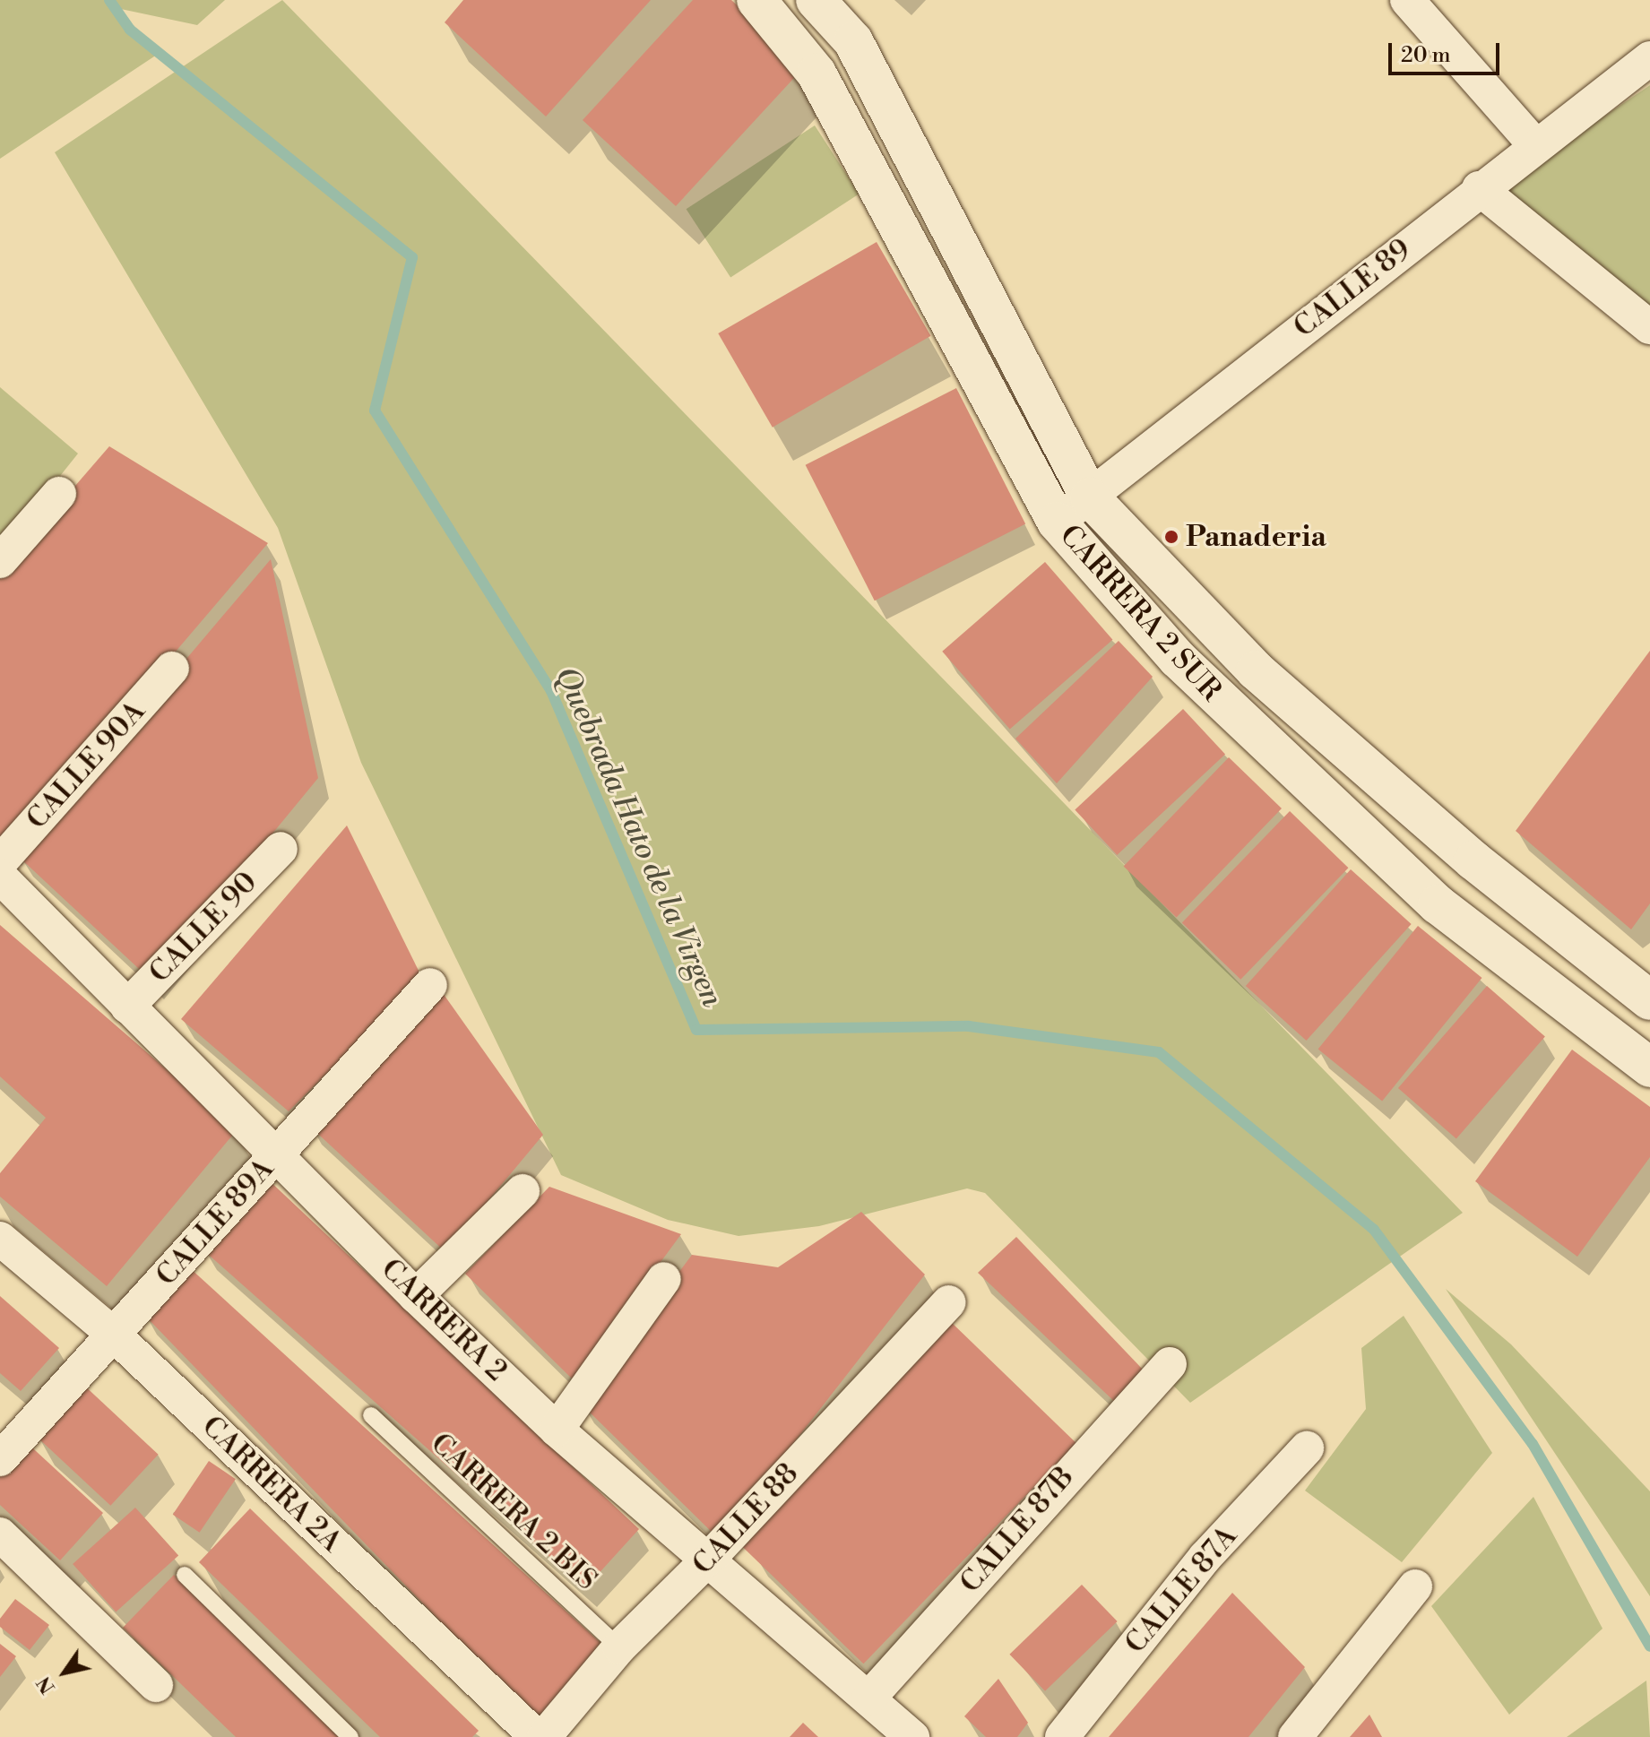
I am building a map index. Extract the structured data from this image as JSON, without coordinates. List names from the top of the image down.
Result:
{
  "streets": {
    "street": [
      "CALLE 89",
      "CARRERA 2 SUR",
      "CALLE 90A",
      "CALLE 90",
      "CALLE 89A",
      "CARRERA 2",
      "CARRERA 2A",
      "CALLE 88",
      "CALLE 87B",
      "CALLE 87A"
    ],
    "lane": ["CARRERA 2 BIS"]
  },
  "crossings": [
    ["CALLE 89", "CARRERA 2 SUR"],
    ["CALLE 90", "CARRERA 2"],
    ["CALLE 89A", "CARRERA 2"],
    ["CALLE 89A", "CARRERA 2A"],
    ["CARRERA 2", "CALLE 88"],
    ["CARRERA 2", "CALLE 87B"],
    ["CARRERA 2 BIS", "CALLE 88"]
  ],
  "water": ["Quebrada Hato de la Virgen"],
  "places": ["Panaderia"],
  "scale_bar": "20 m",
  "north": "bottom left"
}
